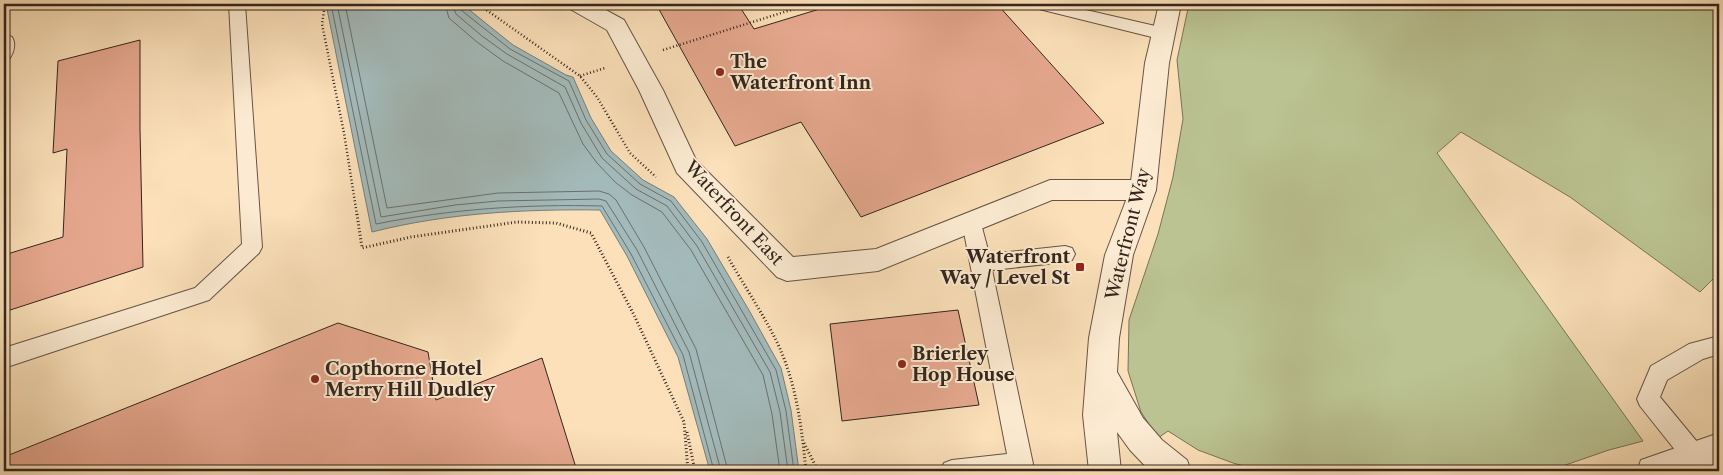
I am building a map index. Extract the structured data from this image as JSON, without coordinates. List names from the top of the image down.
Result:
{
  "streets": {
    "street": ["Waterfront East", "Waterfront Way"]
  },
  "crossings": [
    ["Waterfront East", "Waterfront Way"]
  ],
  "places": {
    "other": ["The Waterfront Inn", "Brierley Hop House", "Copthorne Hotel Merry Hill Dudley"],
    "transit": ["Waterfront Way / Level St"]
  }
}
